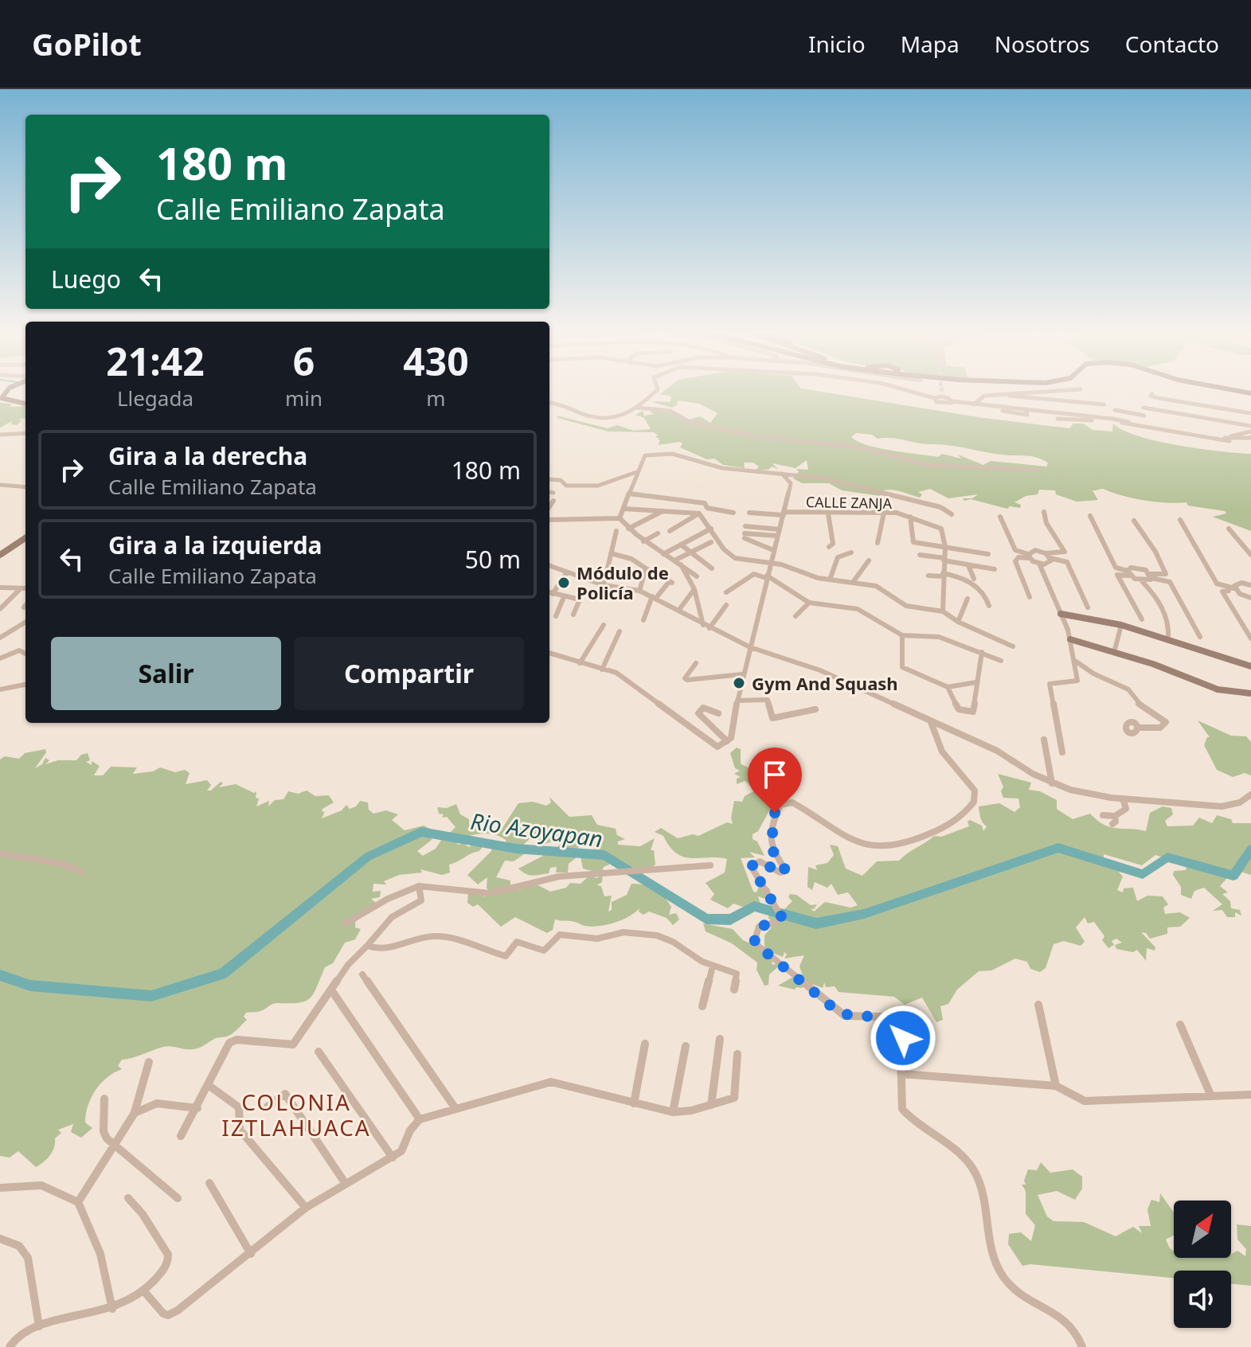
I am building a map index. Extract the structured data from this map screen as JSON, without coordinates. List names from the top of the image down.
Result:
{
  "streets": {
    "street": ["CALLE ZANJA"]
  },
  "districts": ["COLONIA IZTLAHUACA"],
  "water": ["Rio Azoyapan"],
  "places": ["Módulo de Policía", "Gym And Squash"],
  "north": "top right",
  "page": {
    "header": "GoPilot",
    "nav": [
      "Inicio",
      "Mapa",
      "Nosotros",
      "Contacto"
    ],
    "turn": ["180 m", "Calle Emiliano Zapata"],
    "then": "Luego",
    "eta": [
      "21:42",
      "Llegada",
      "6",
      "min",
      "430",
      "m"
    ],
    "list": [
      {
        "name": "Gira a la derecha",
        "note": "Calle Emiliano Zapata",
        "value": "180 m"
      },
      {
        "name": "Gira a la izquierda",
        "note": "Calle Emiliano Zapata",
        "value": "50 m"
      }
    ],
    "buttons": ["Salir", "Compartir"]
  }
}
